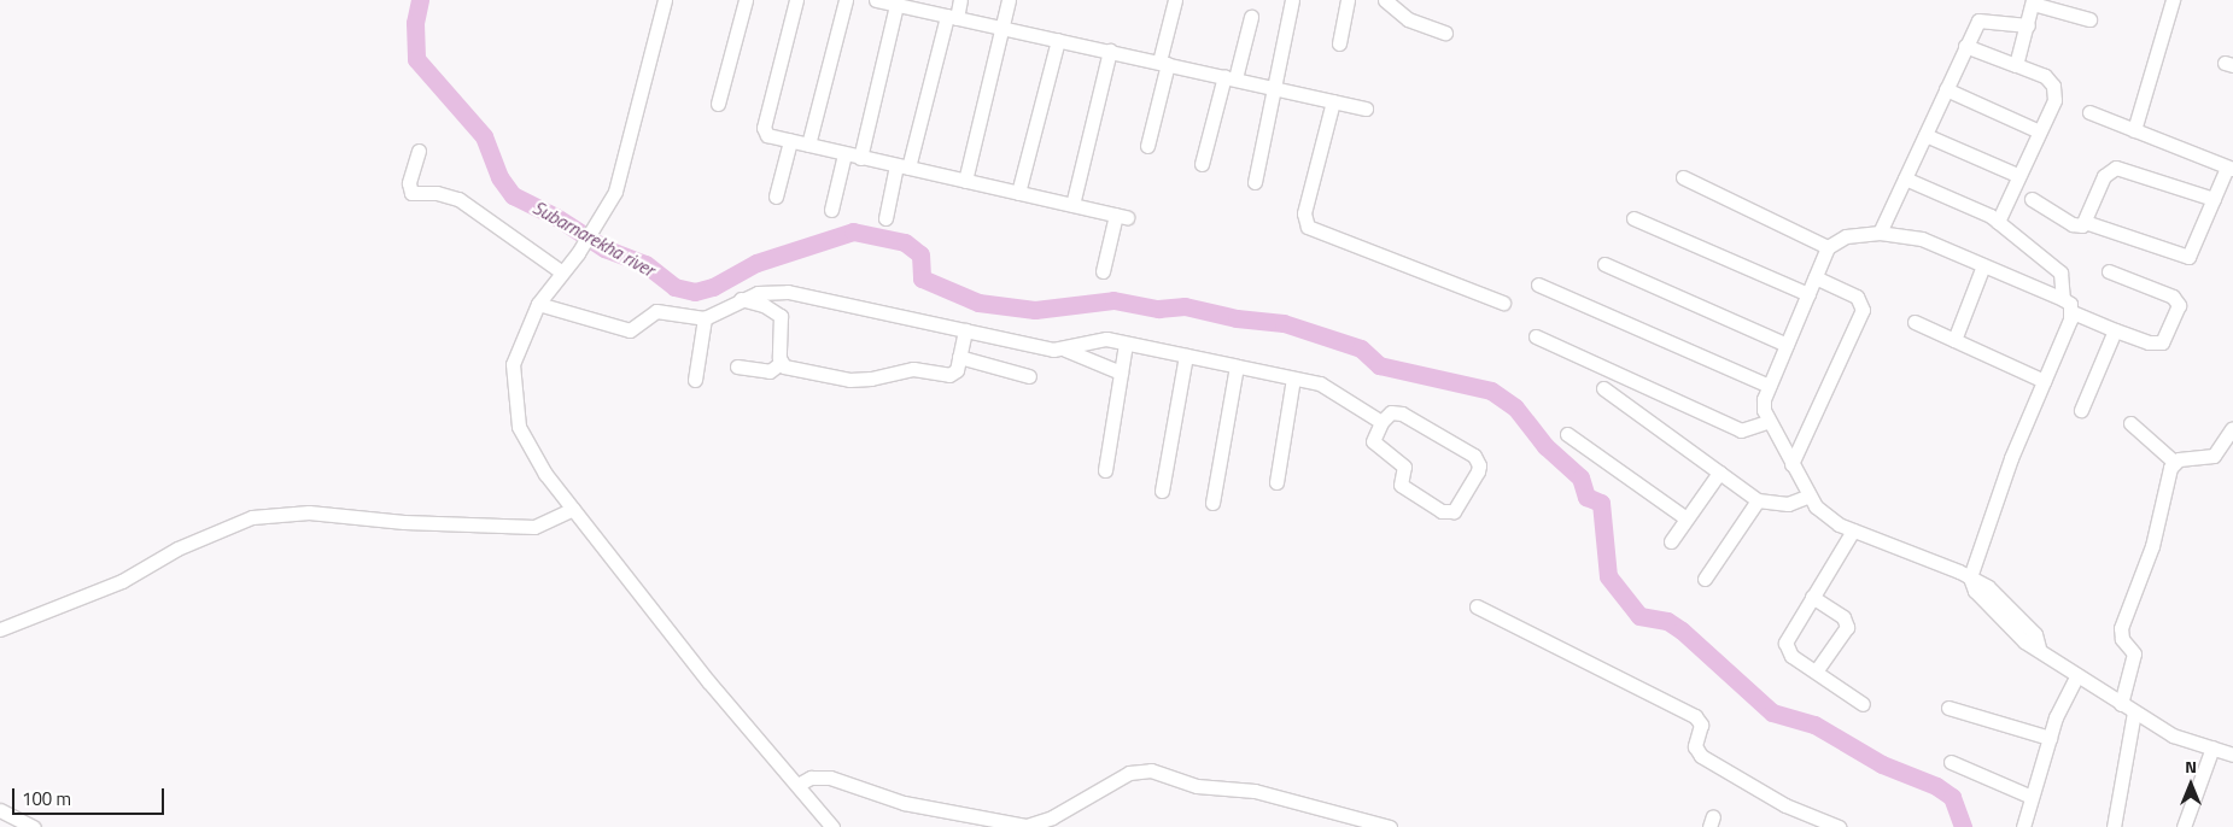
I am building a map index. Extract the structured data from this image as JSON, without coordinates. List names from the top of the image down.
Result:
{
  "water": ["Subarnarekha river"],
  "scale_bar": "100 m",
  "north": "top"
}
